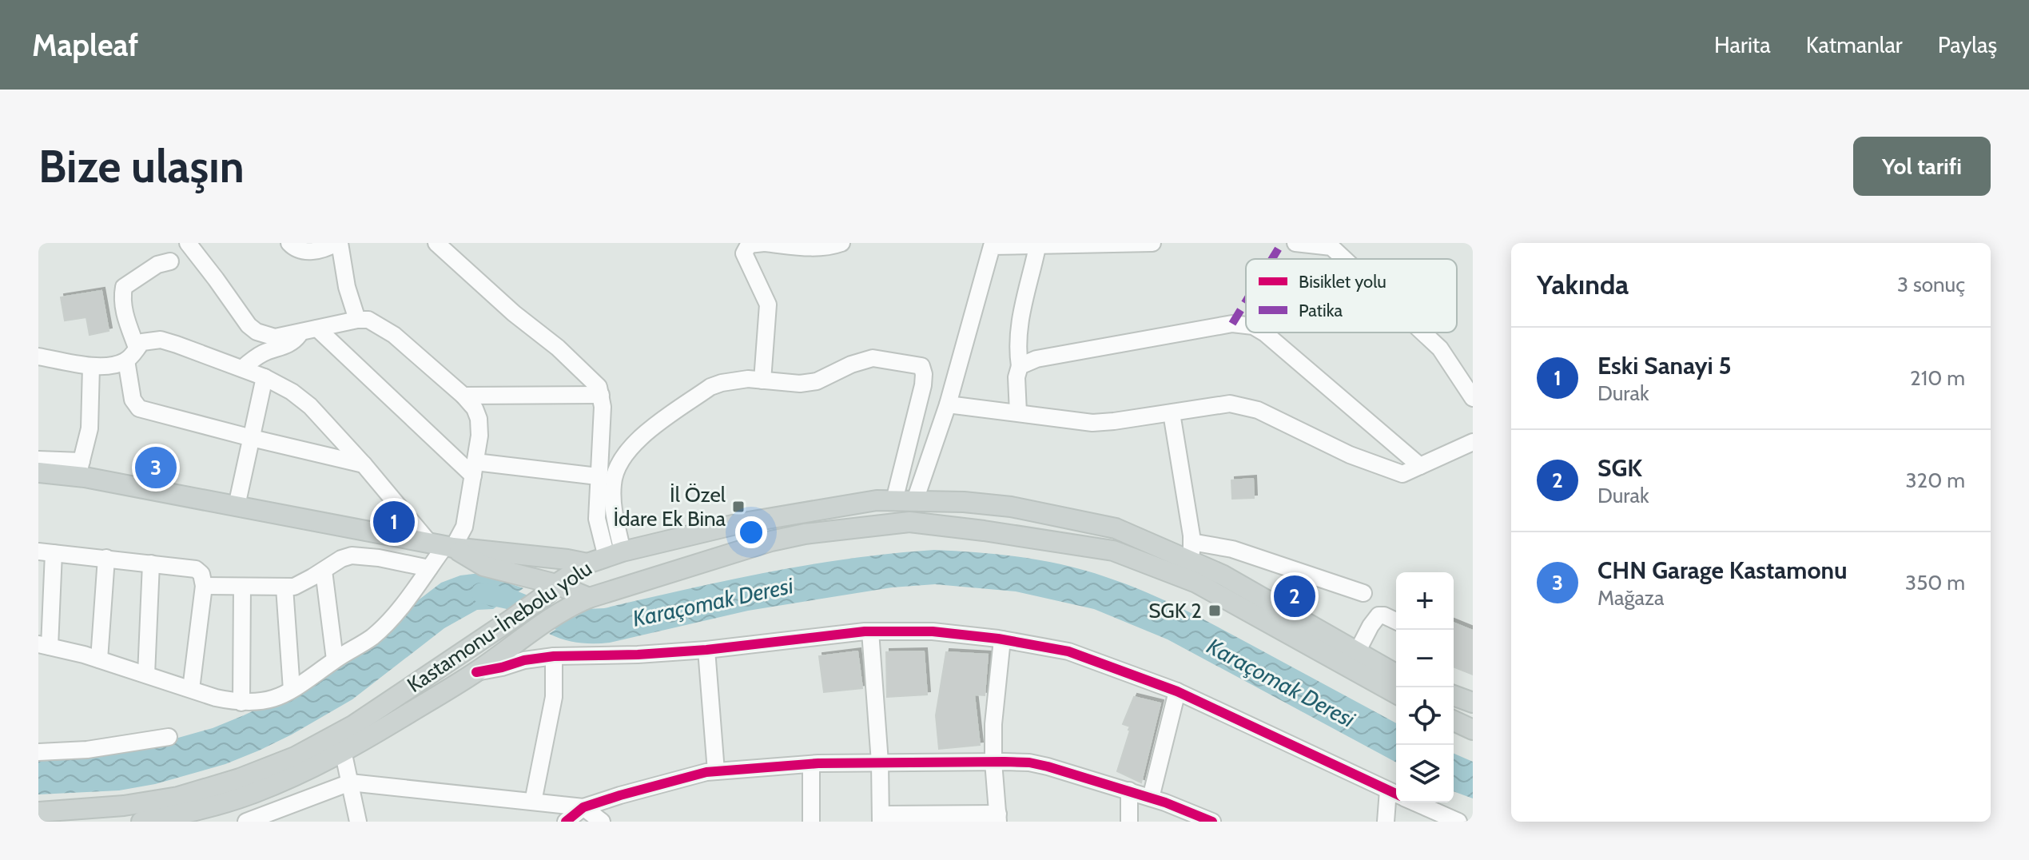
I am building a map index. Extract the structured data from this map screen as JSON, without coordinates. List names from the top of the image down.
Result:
{
  "streets": {
    "main road": ["Kastamonu-İnebolu yolu"]
  },
  "water": ["Karaçomak Deresi"],
  "places": {
    "transit": ["İl Özel İdare Ek Bina", "SGK 2"]
  },
  "legend": ["Bisiklet yolu", "Patika"],
  "page": {
    "header": "Mapleaf",
    "nav": ["Harita", "Katmanlar", "Paylaş"],
    "buttons": "Yol tarifi",
    "title": "Bize ulaşın",
    "heading": ["Yakında", "3 sonuç"],
    "list": [
      {
        "mark": "1",
        "name": "Eski Sanayi 5",
        "note": "Durak",
        "value": "210 m"
      },
      {
        "mark": "2",
        "name": "SGK",
        "note": "Durak",
        "value": "320 m"
      },
      {
        "mark": "3",
        "name": "CHN Garage Kastamonu",
        "note": "Mağaza",
        "value": "350 m"
      }
    ],
    "pins": ["3", "1", "2"],
    "map_buttons": ["+", "−"]
  }
}
